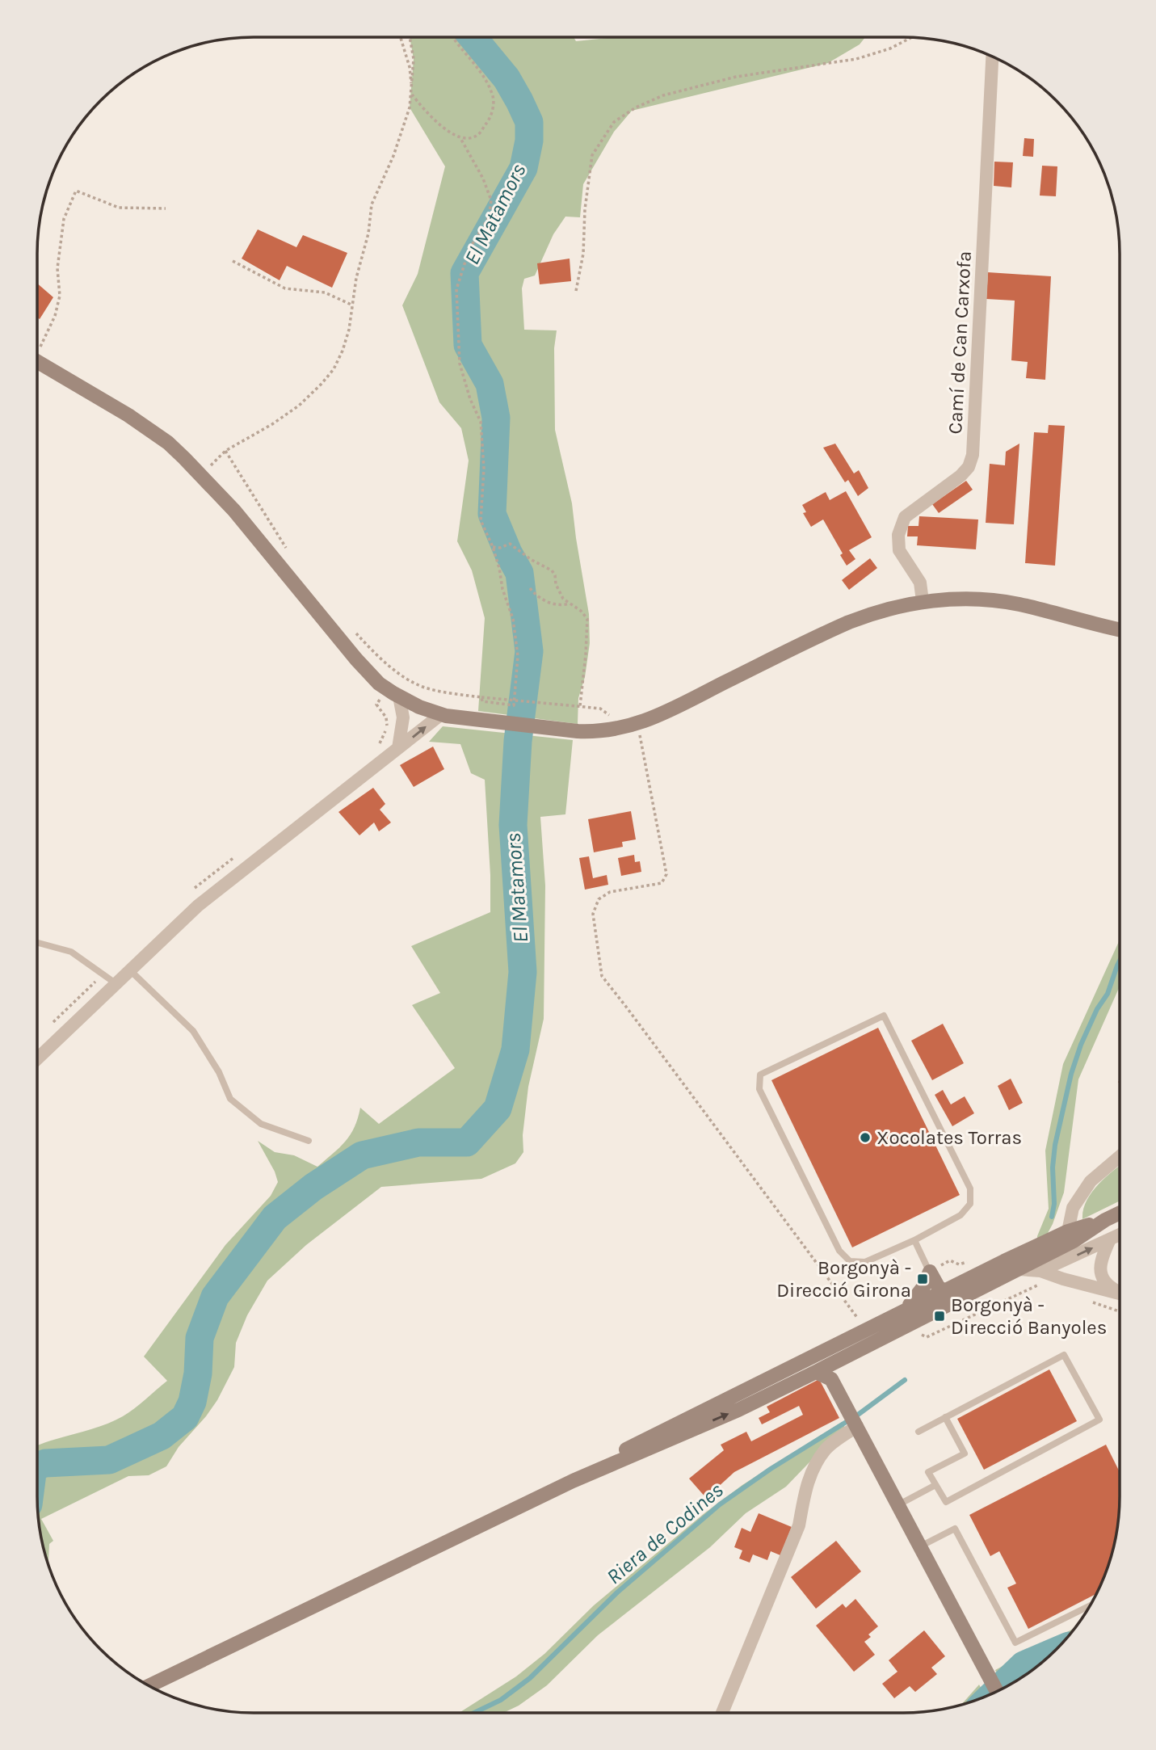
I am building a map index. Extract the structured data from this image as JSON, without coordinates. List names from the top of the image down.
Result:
{
  "streets": {
    "street": ["Camí de Can Carxofa"]
  },
  "water": ["El Matamors", "Riera de Codines"],
  "places": {
    "other": ["Xocolates Torras"],
    "transit": ["Borgonyà - Direcció Girona", "Borgonyà - Direcció Banyoles"]
  }
}
